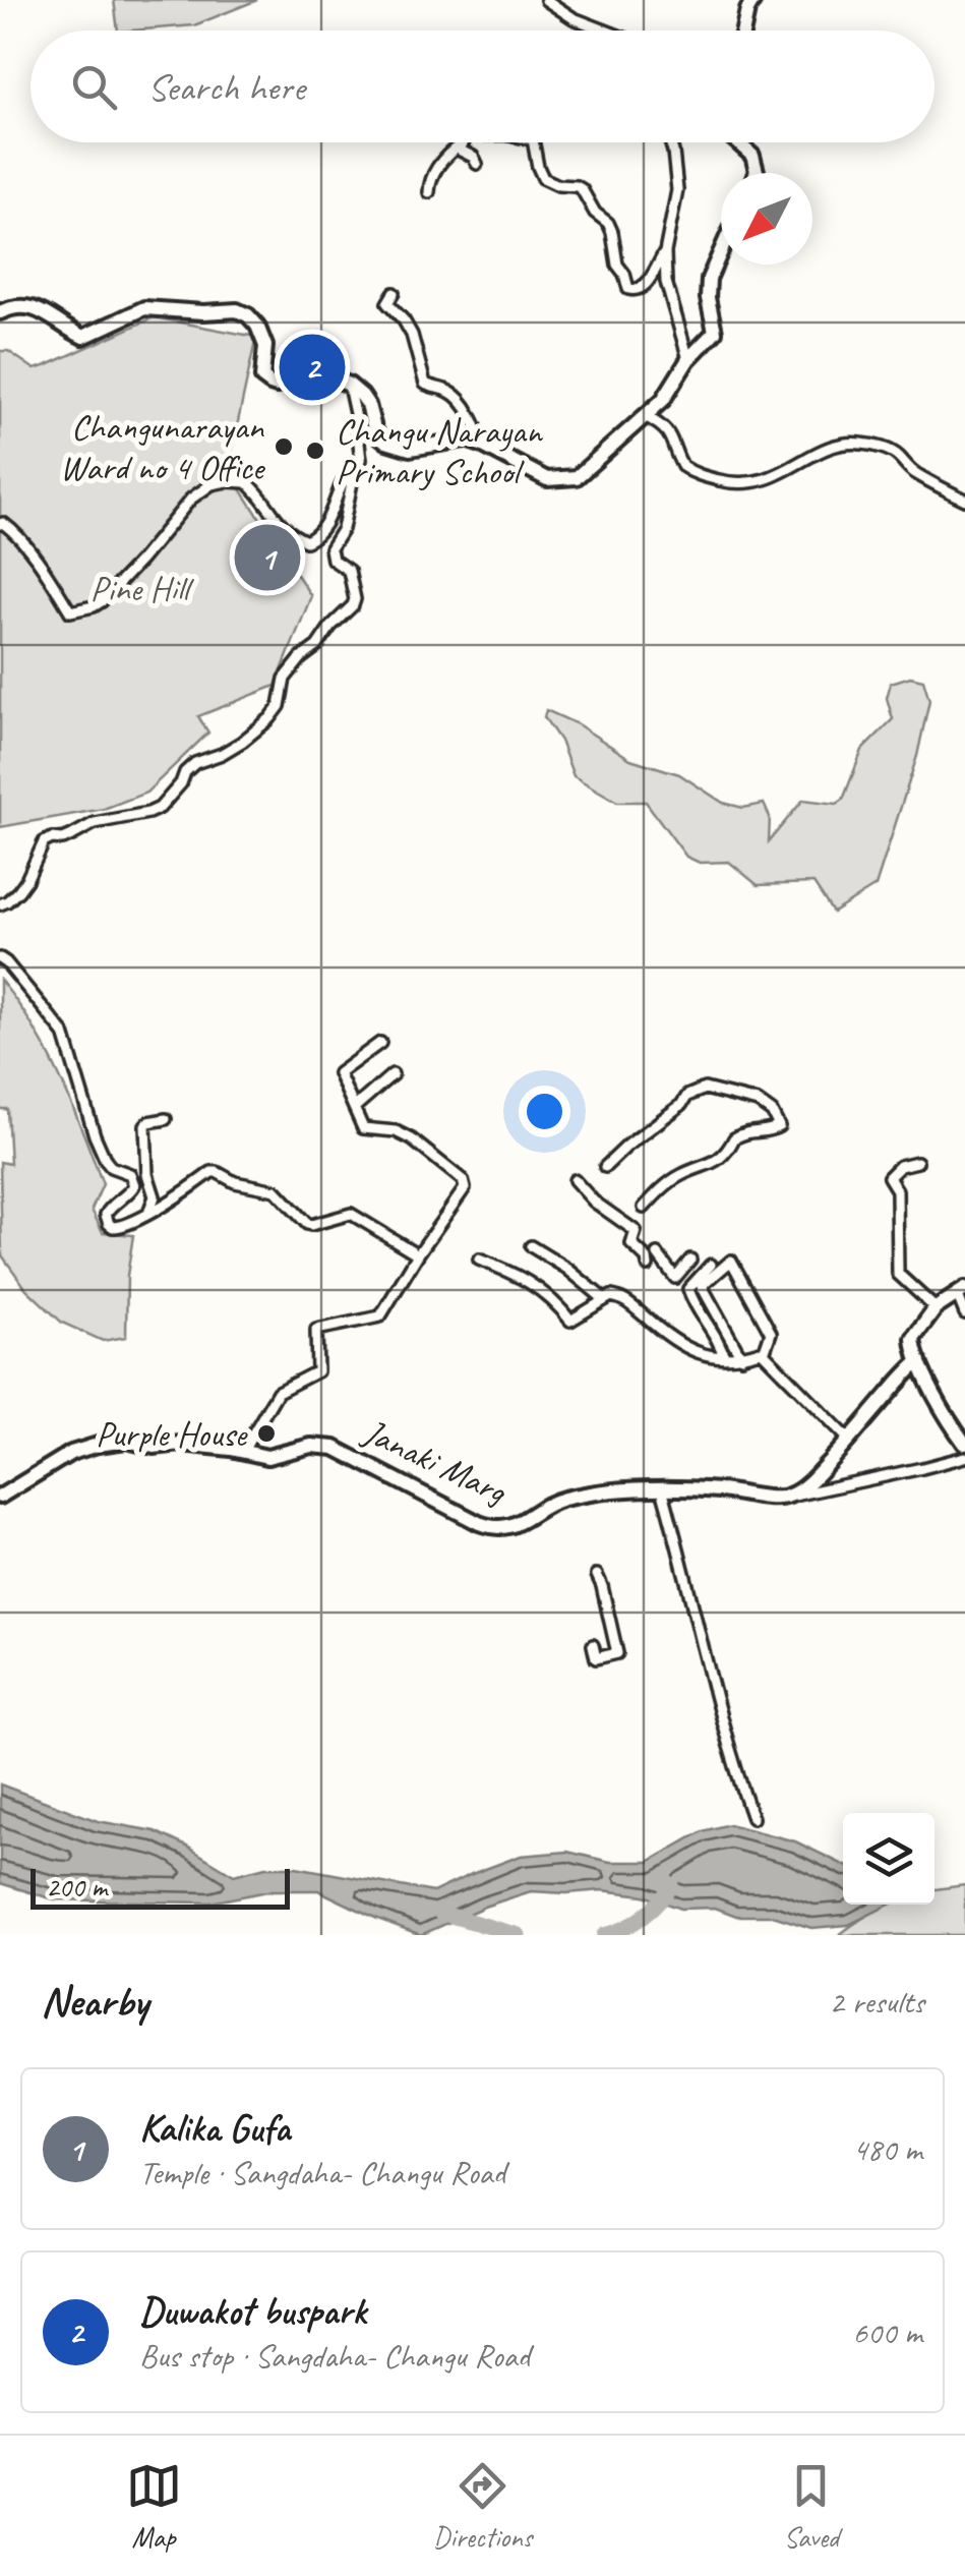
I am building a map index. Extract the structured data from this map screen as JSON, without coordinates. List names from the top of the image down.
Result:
{
  "streets": {
    "street": ["Janaki Marg"]
  },
  "parks": ["Pine Hill"],
  "places": ["Changunarayan Ward no 4 Office", "Changu Narayan Primary School", "Purple House"],
  "scale_bar": "200 m",
  "north": "bottom left",
  "page": {
    "search": "Search here",
    "pins": ["2", "1"],
    "scale": "200 m",
    "heading": ["Nearby", "2 results"],
    "list": [
      {
        "mark": "1",
        "name": "Kalika Gufa",
        "note": "Temple · Sangdaha- Changu Road",
        "value": "480 m"
      },
      {
        "mark": "2",
        "name": "Duwakot buspark",
        "note": "Bus stop · Sangdaha- Changu Road",
        "value": "600 m"
      }
    ],
    "nav": ["Map", "Directions", "Saved"]
  }
}
